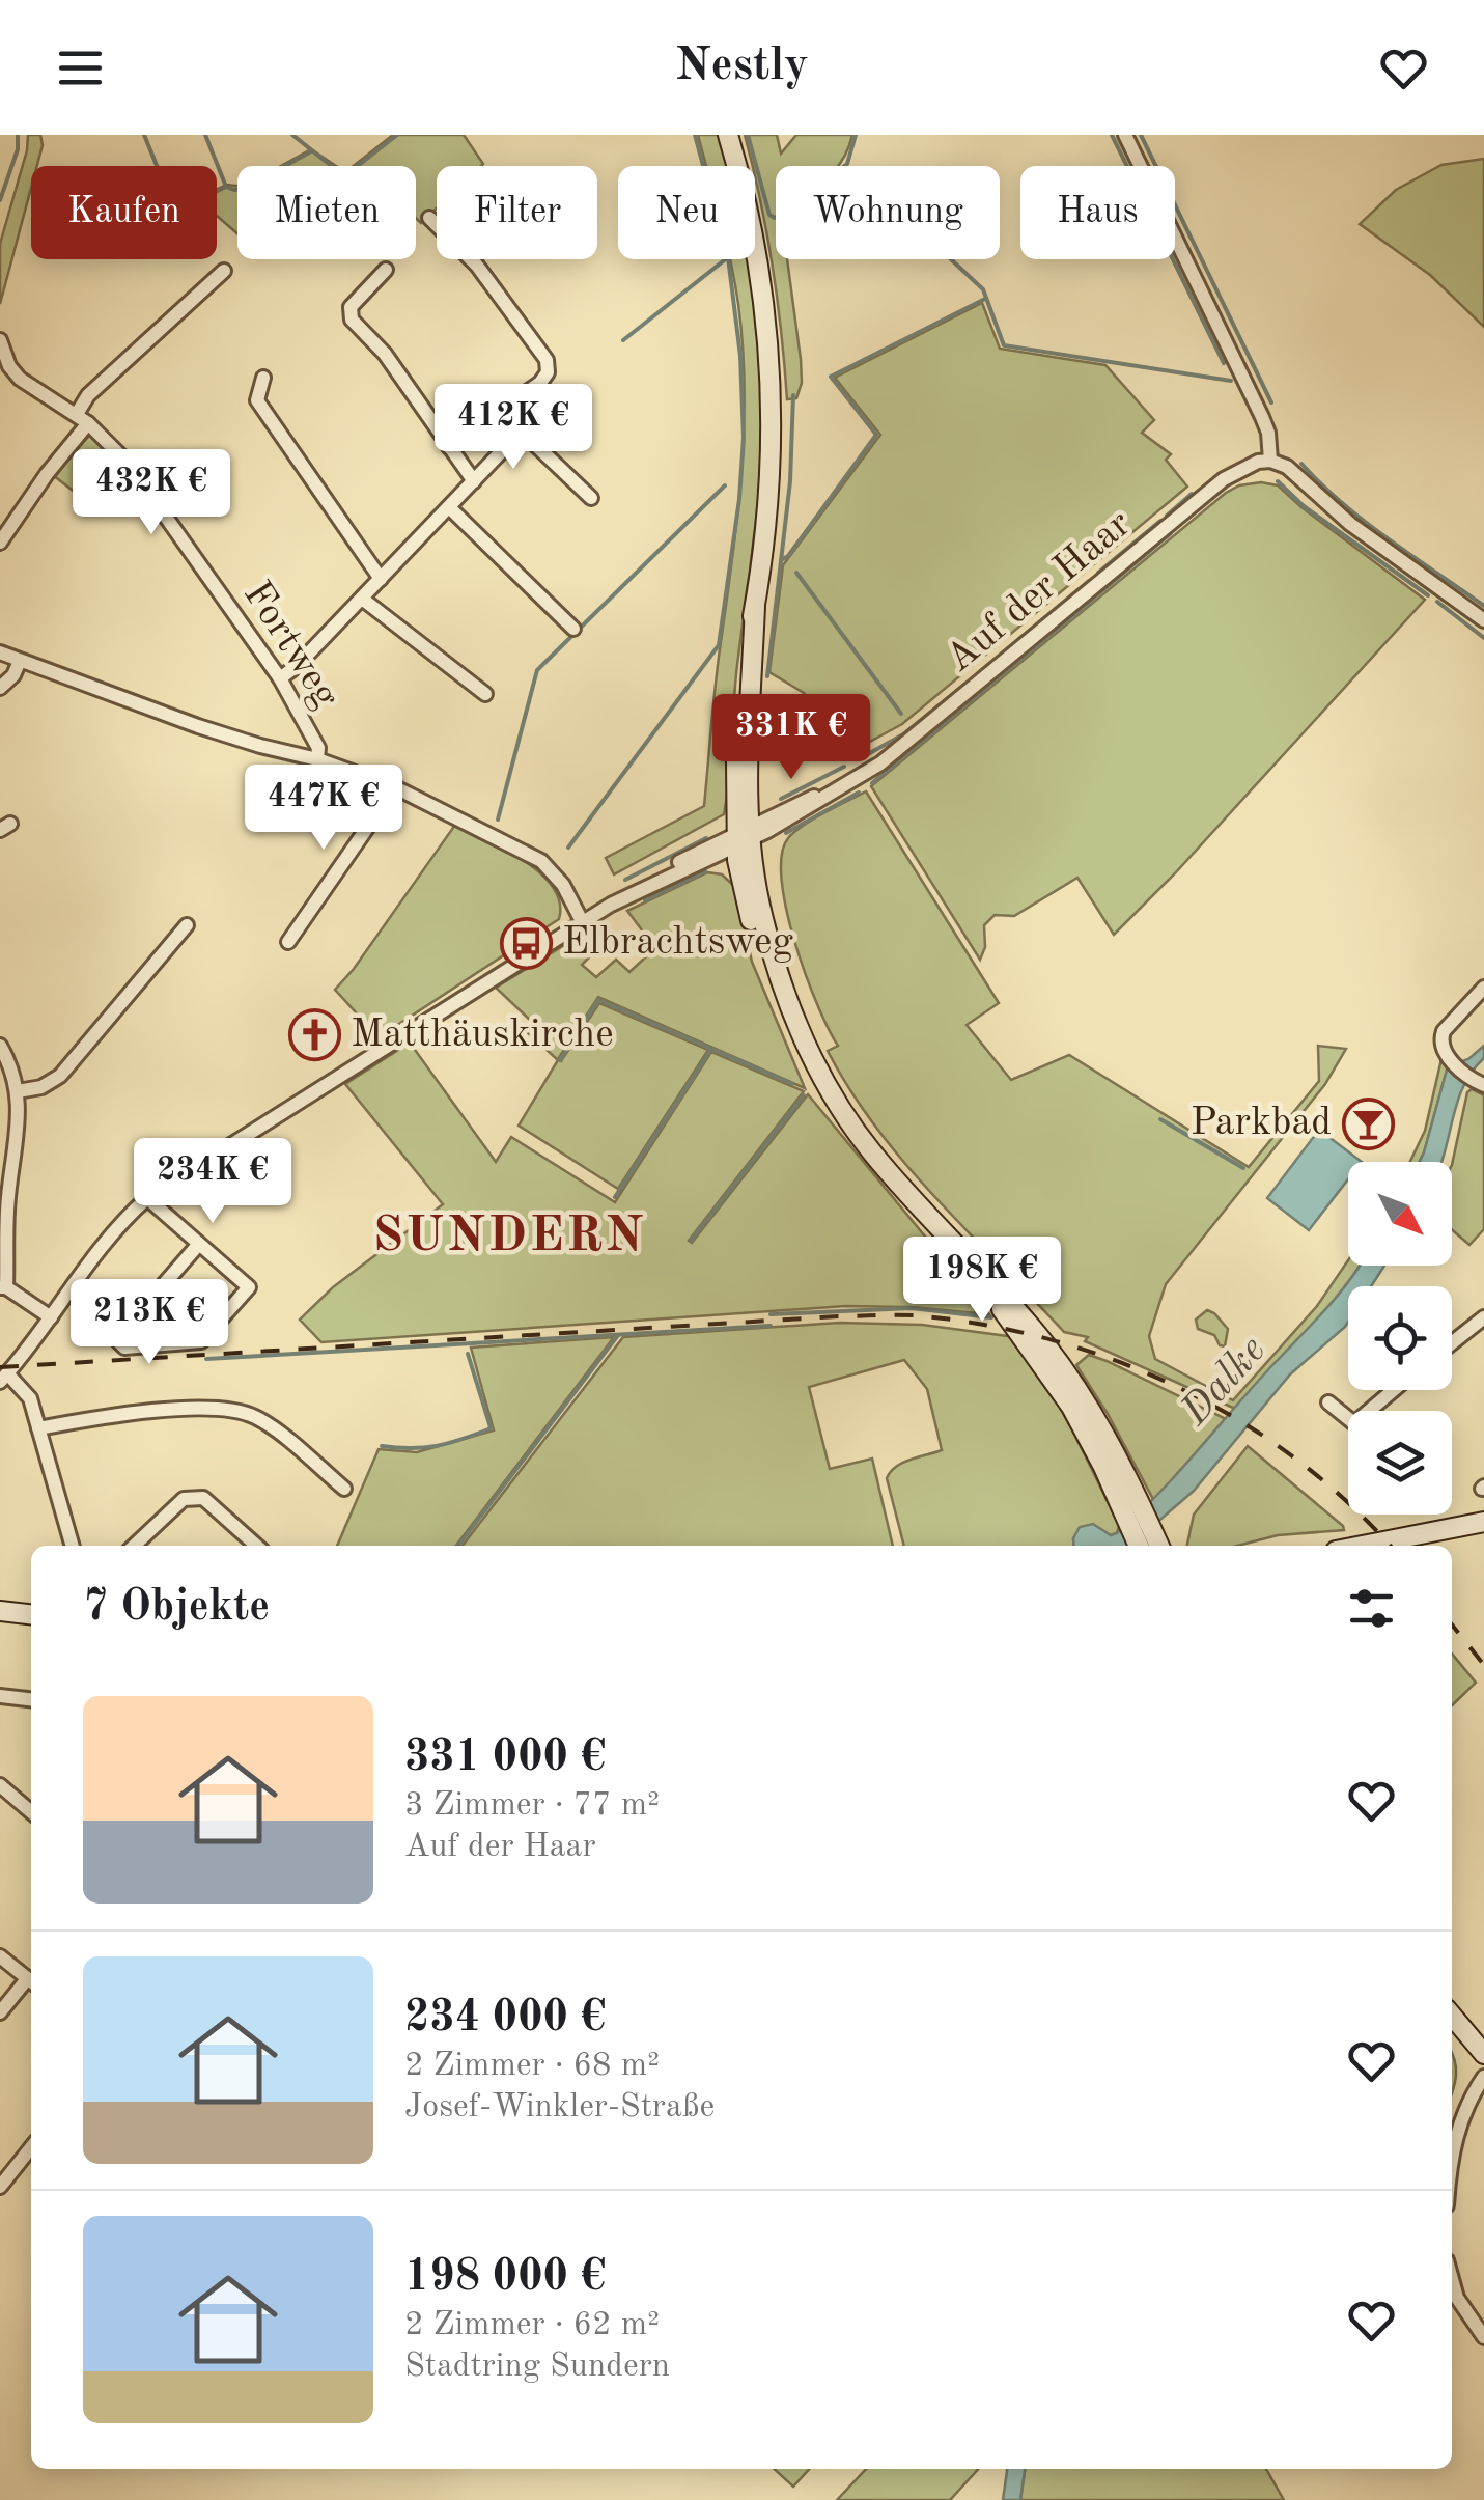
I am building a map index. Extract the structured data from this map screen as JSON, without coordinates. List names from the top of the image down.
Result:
{
  "streets": {
    "street": ["Auf der Haar", "Fortweg"]
  },
  "districts": ["SUNDERN"],
  "water": ["Dalke"],
  "places": {
    "bus stop": ["Elbrachtsweg"],
    "church": ["Matthäuskirche"],
    "bar": ["Parkbad"]
  },
  "north": "bottom right",
  "page": {
    "header": "Nestly",
    "chip": [
      "Kaufen",
      "Mieten",
      "Filter",
      "Neu",
      "Wohnung",
      "Haus"
    ],
    "price": [
      "412K €",
      "432K €",
      "331K €",
      "447K €",
      "234K €",
      "198K €",
      "213K €"
    ],
    "heading": "7 Objekte",
    "list": [
      {
        "name": "331 000 €",
        "note": "3 Zimmer · 77 m² · Auf der Haar"
      },
      {
        "name": "234 000 €",
        "note": "2 Zimmer · 68 m² · Josef-Winkler-Straße"
      },
      {
        "name": "198 000 €",
        "note": "2 Zimmer · 62 m² · Stadtring Sundern"
      }
    ]
  }
}
